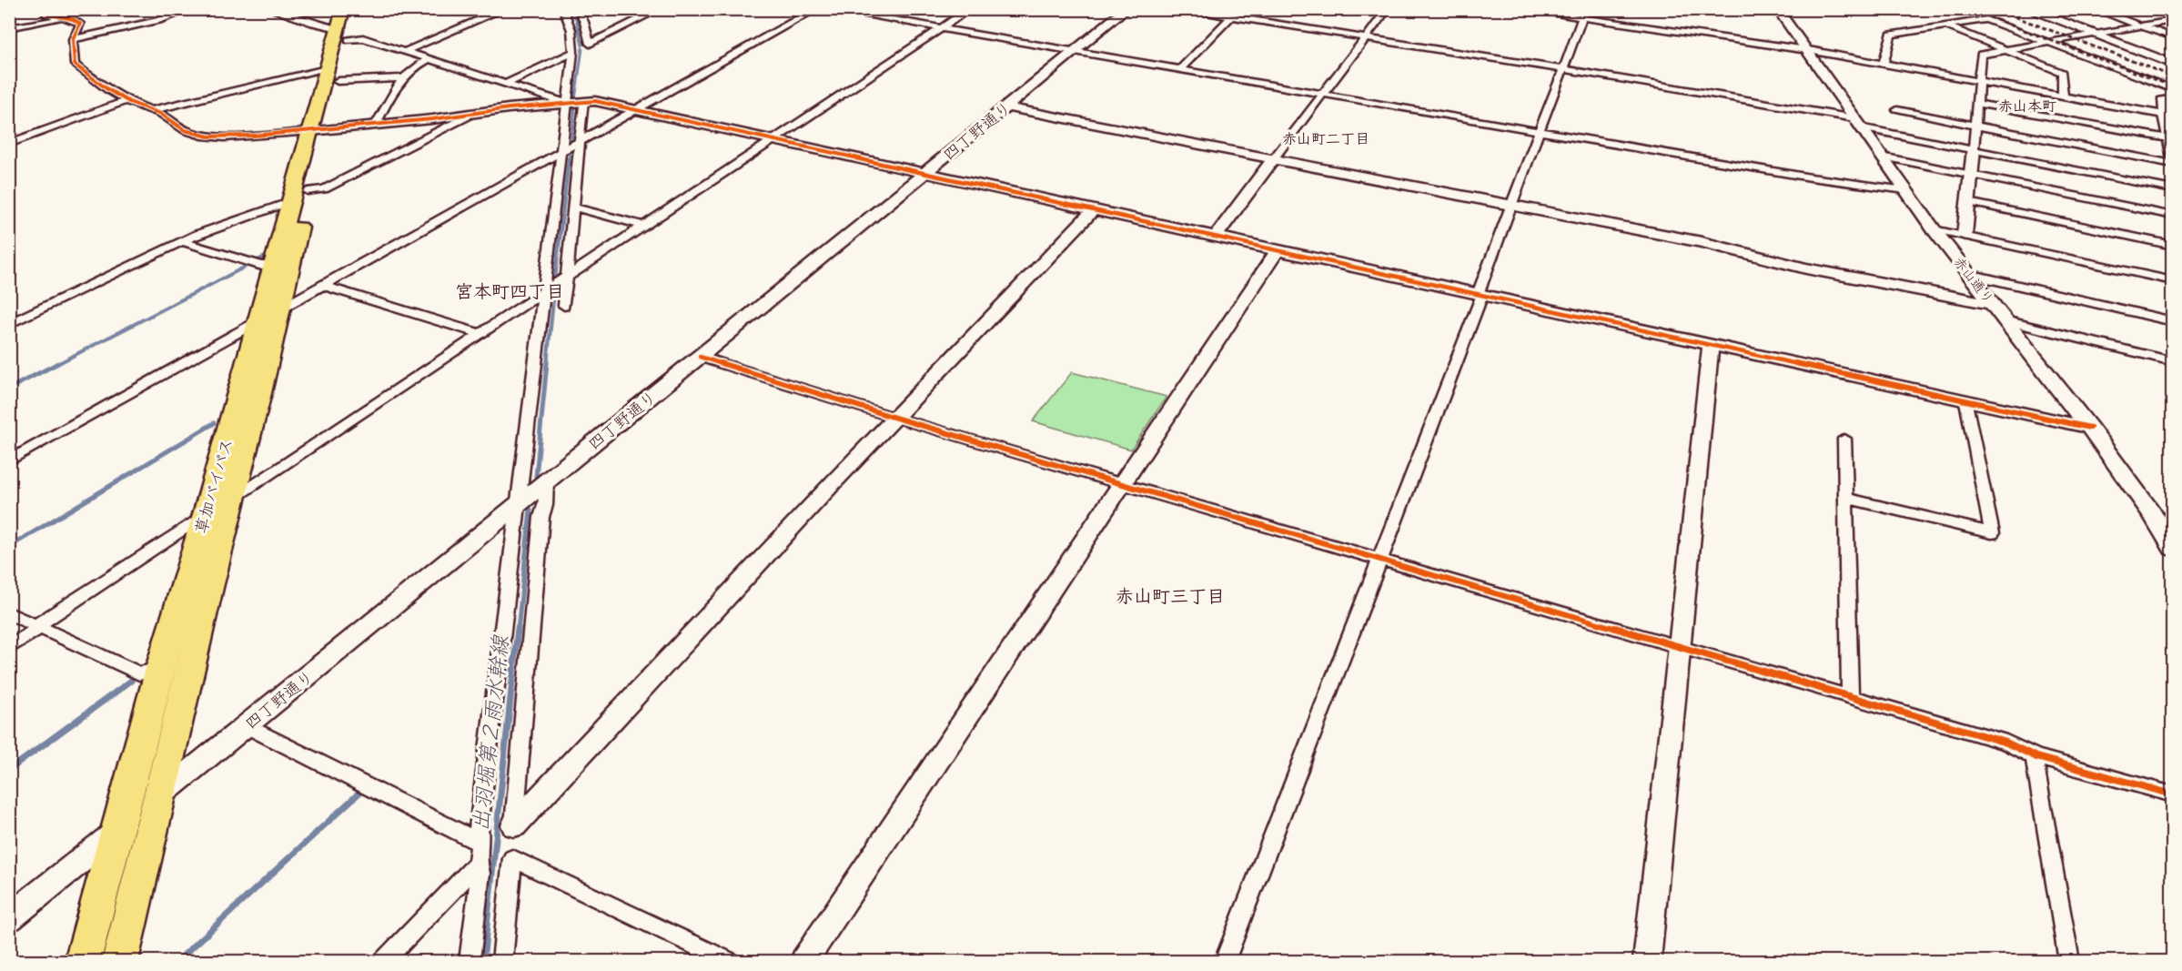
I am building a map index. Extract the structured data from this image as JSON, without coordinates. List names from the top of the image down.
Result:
{
  "streets": {
    "highway": ["草加バイパス"],
    "street": ["四丁野通り", "赤山通り"]
  },
  "crossings": [
    ["四丁野通り", "草加バイパス"]
  ],
  "districts": [
    "赤山本町",
    "赤山町二丁目",
    "宮本町四丁目",
    "赤山町三丁目"
  ],
  "water": ["出羽堀第２雨水幹線"]
}
